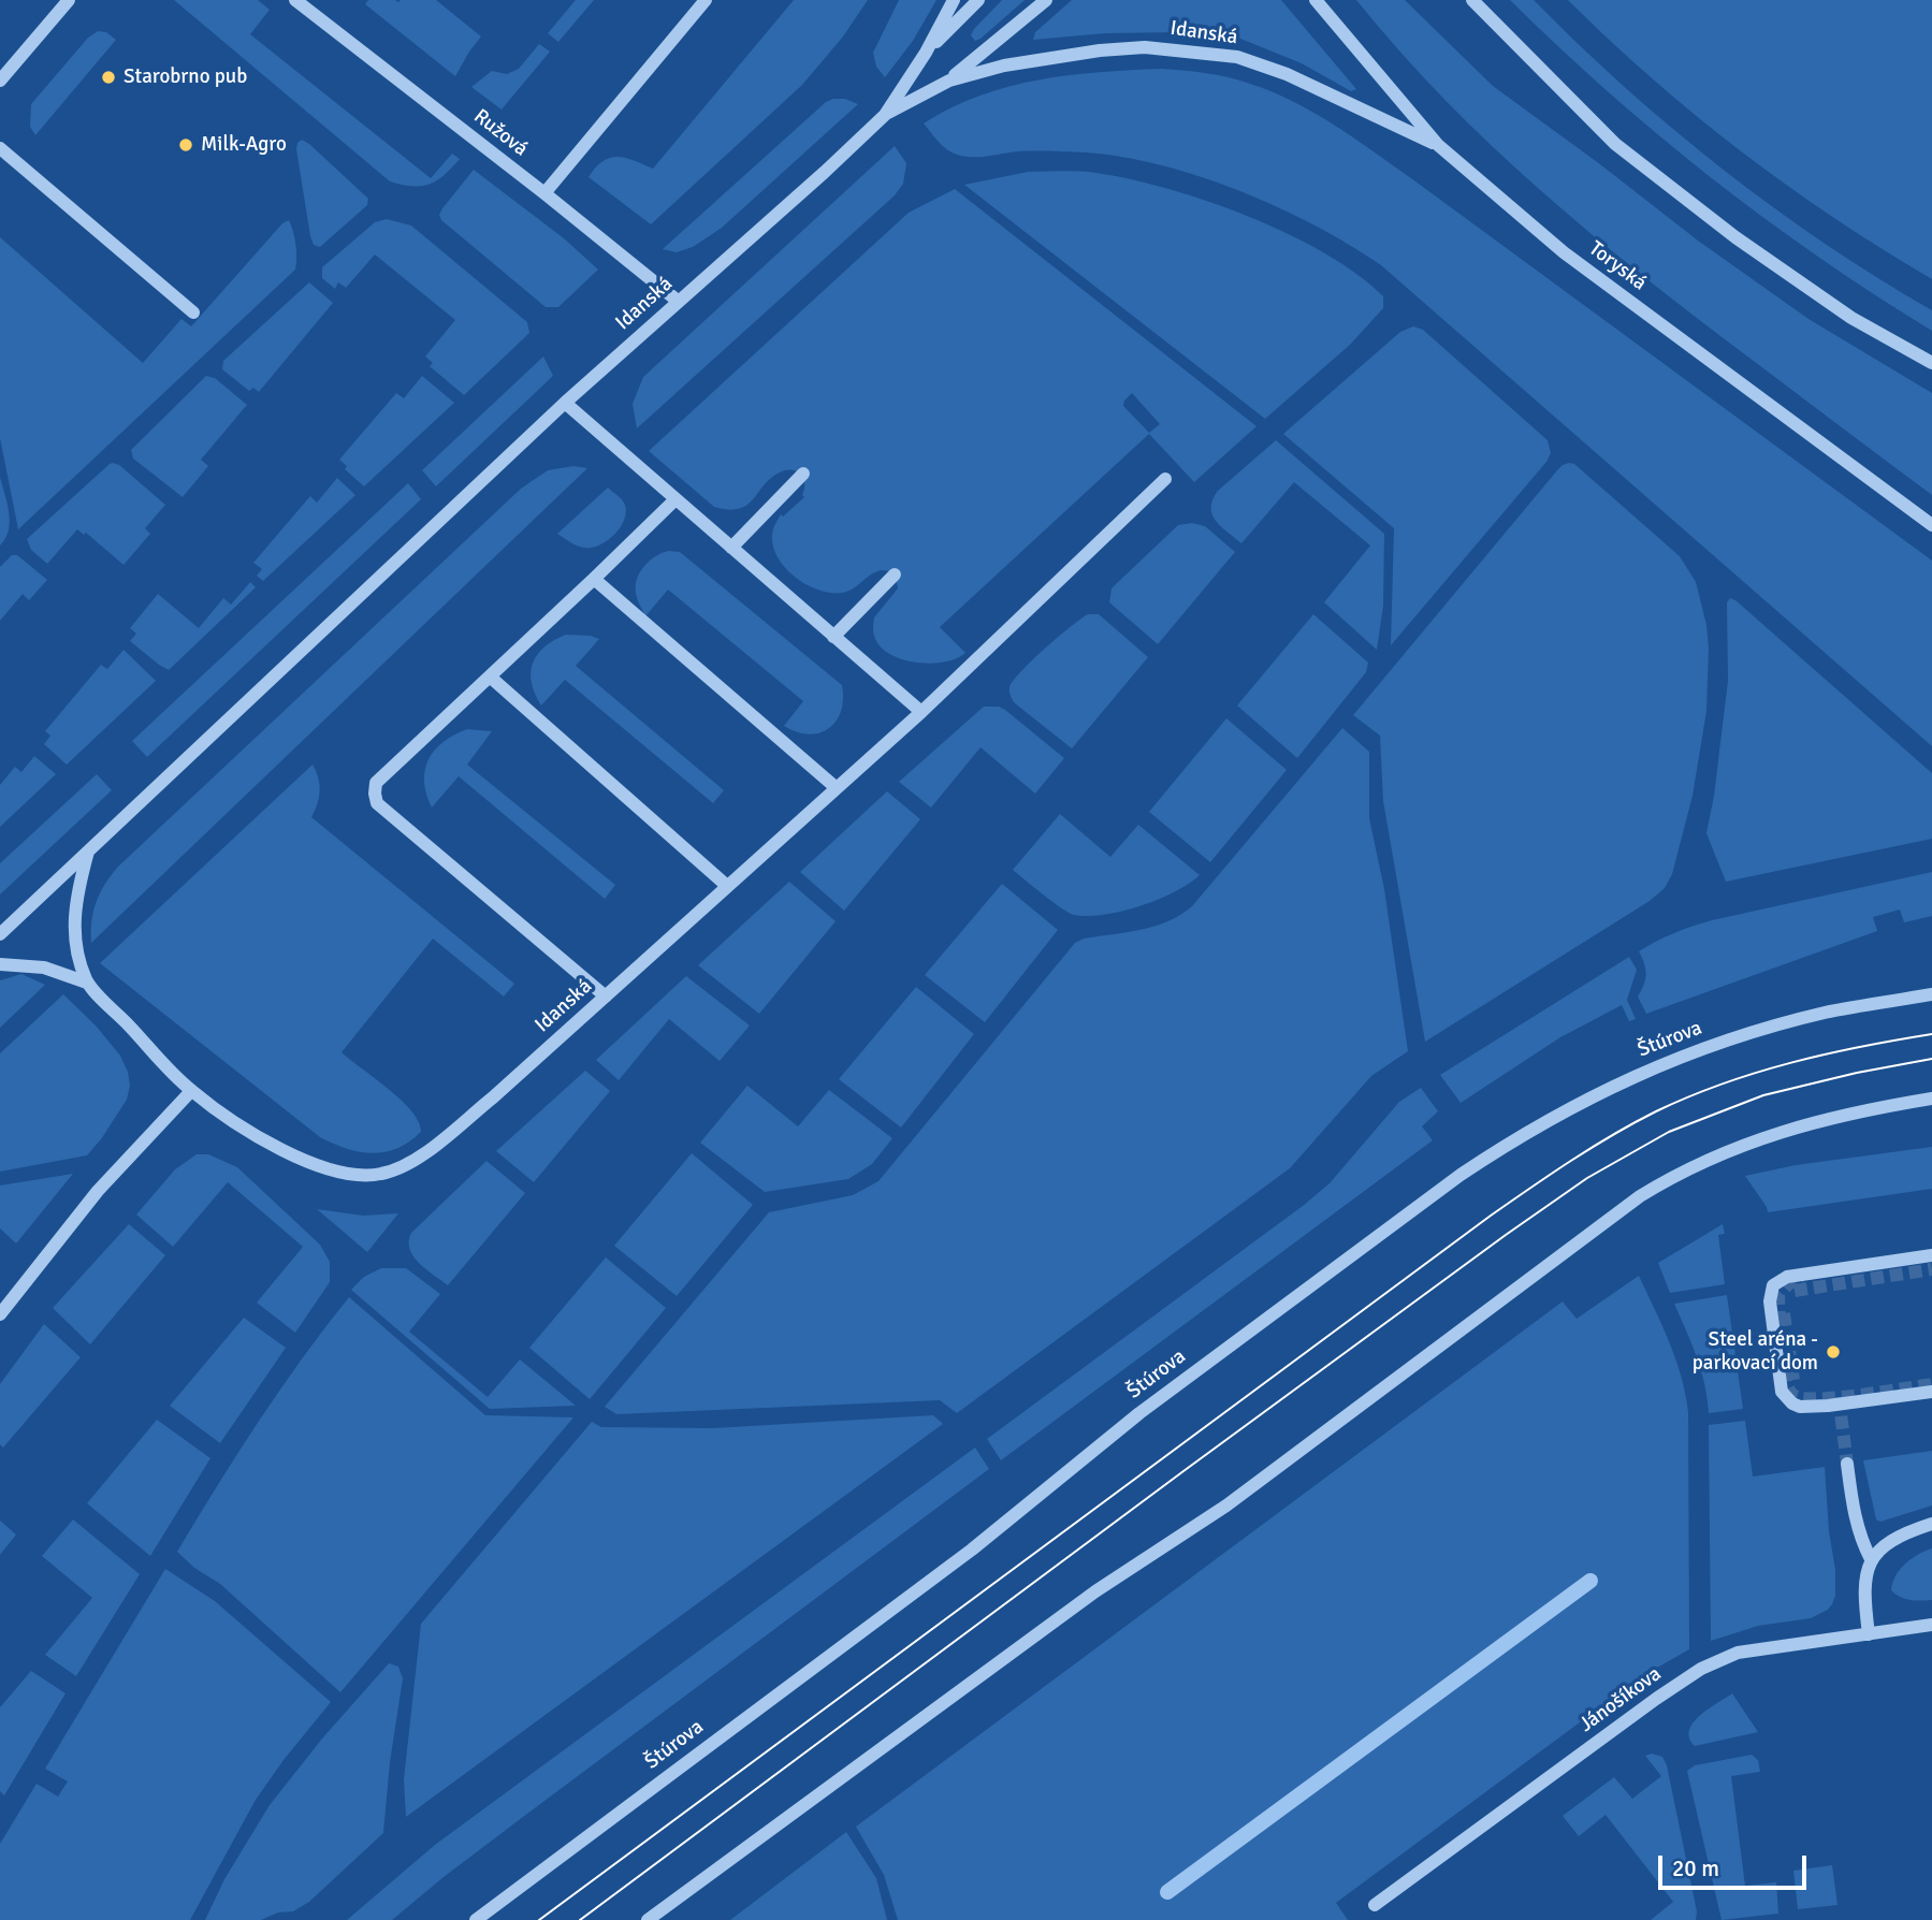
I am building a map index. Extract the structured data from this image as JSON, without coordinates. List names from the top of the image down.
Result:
{
  "streets": {
    "street": [
      "Idanská",
      "Ružová",
      "Toryská",
      "Štúrova",
      "Jánošíkova"
    ]
  },
  "crossings": [
    ["Idanská", "Ružová"],
    ["Idanská", "Toryská"]
  ],
  "places": ["Starobrno pub", "Milk-Agro", "Steel aréna - parkovací dom"],
  "scale_bar": "20 m"
}
